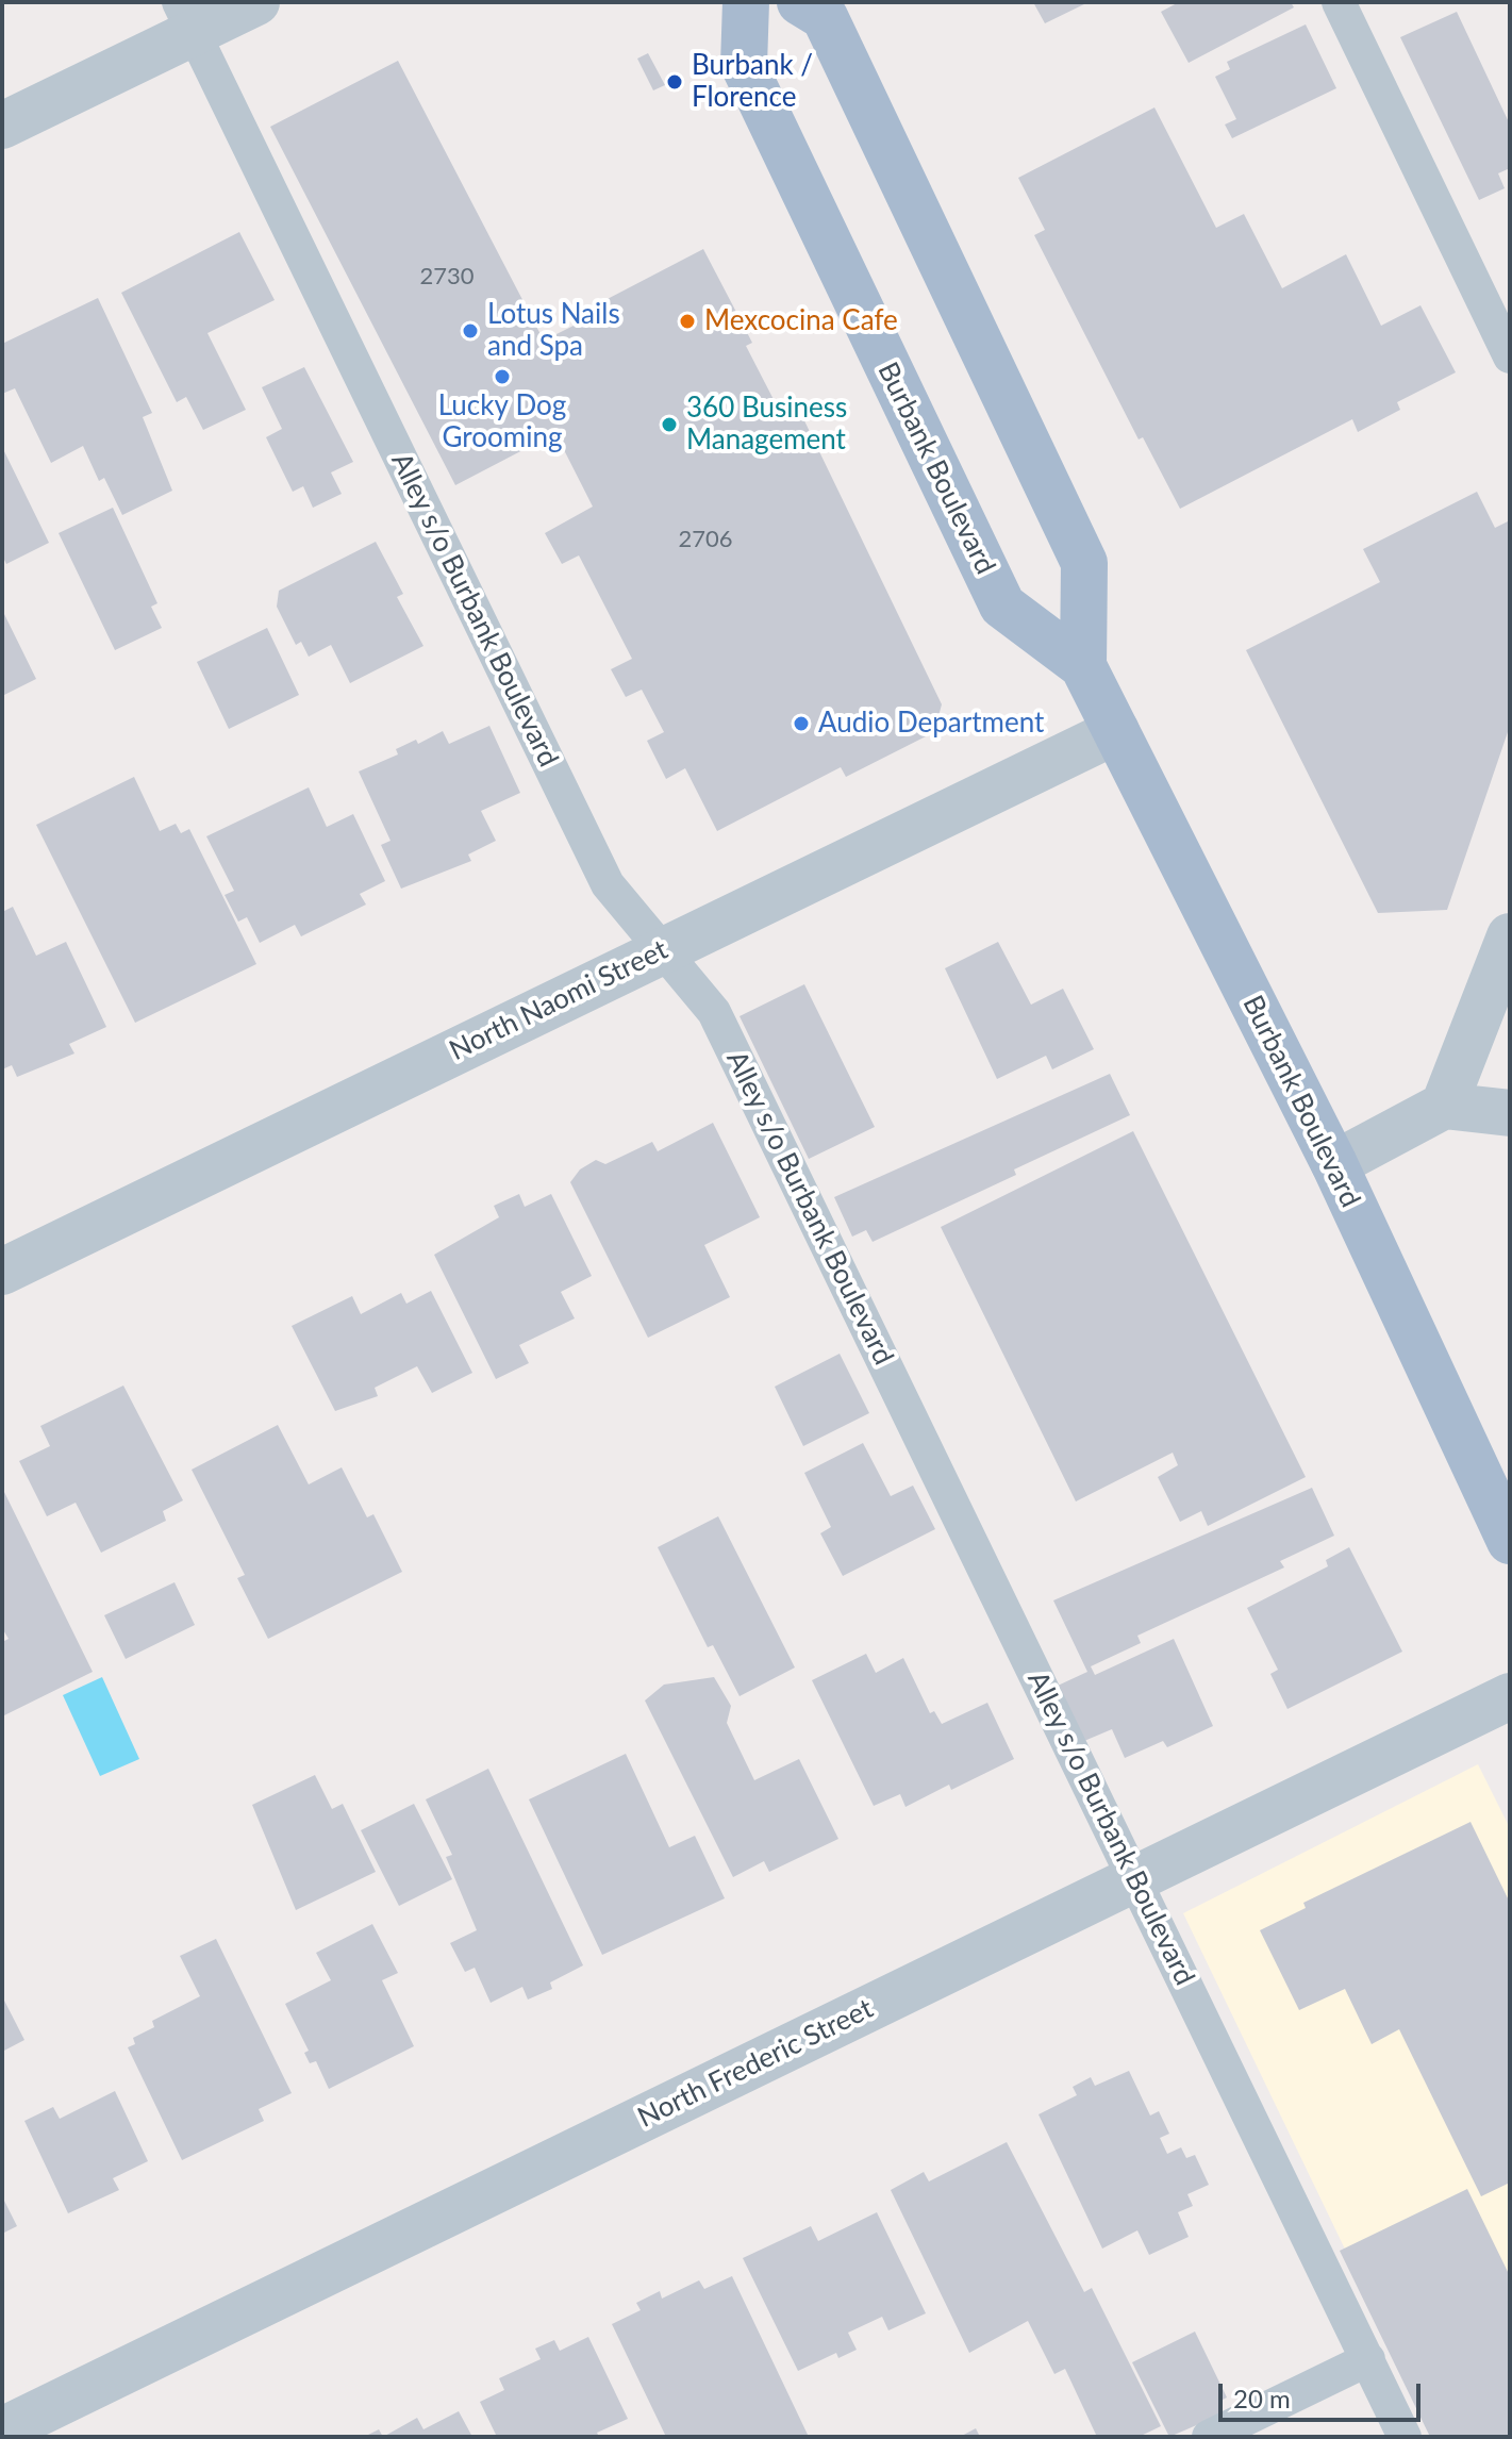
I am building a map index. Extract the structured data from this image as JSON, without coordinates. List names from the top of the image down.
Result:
{
  "streets": {
    "main road": ["Burbank Boulevard"],
    "street": ["North Naomi Street", "North Frederic Street"],
    "lane": ["Alley s/o Burbank Boulevard"]
  },
  "crossings": [
    ["Burbank Boulevard", "North Naomi Street"],
    ["Alley s/o Burbank Boulevard", "North Naomi Street"],
    ["Alley s/o Burbank Boulevard", "North Frederic Street"]
  ],
  "places": [
    "Burbank / Florence",
    "Mexcocina Cafe",
    "Lotus Nails and Spa",
    "Lucky Dog Grooming",
    "360 Business Management",
    "Audio Department"
  ],
  "house_numbers": ["2730", "2706"],
  "scale_bar": "20 m"
}
